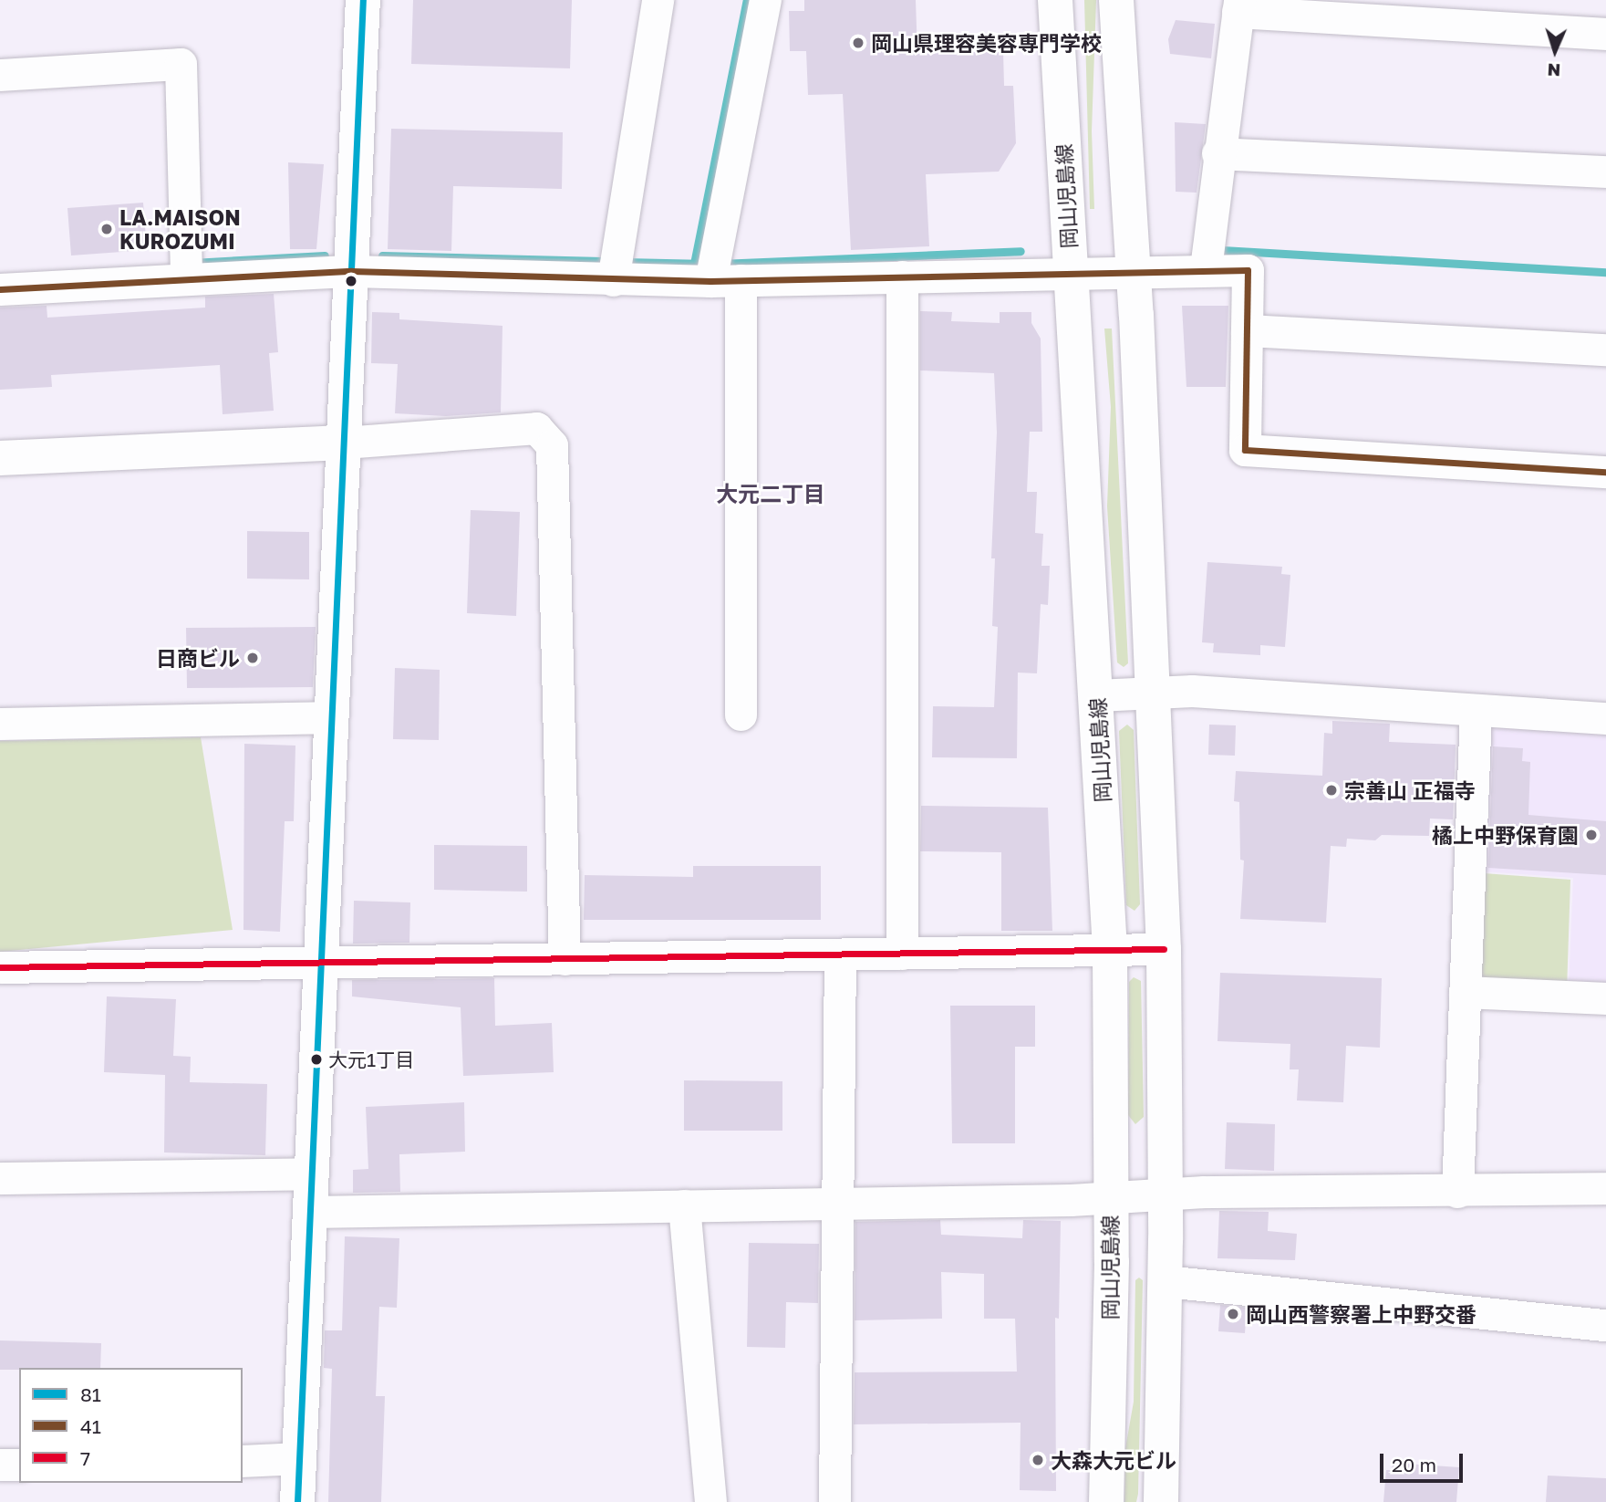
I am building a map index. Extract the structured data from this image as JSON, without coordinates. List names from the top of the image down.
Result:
{
  "streets": {
    "main road": ["岡山児島線"]
  },
  "districts": ["大元二丁目"],
  "places": [
    "岡山県理容美容専門学校",
    "LA.MAISON KUROZUMI",
    "日商ビル",
    "宗善山 正福寺",
    "橘上中野保育園",
    "大元1丁目",
    "岡山西警察署上中野交番",
    "大森大元ビル"
  ],
  "lines": ["transit line 81", "transit line 41", "transit line 7"],
  "legend": ["81", "41", "7"],
  "scale_bar": "20 m",
  "north": "bottom"
}
